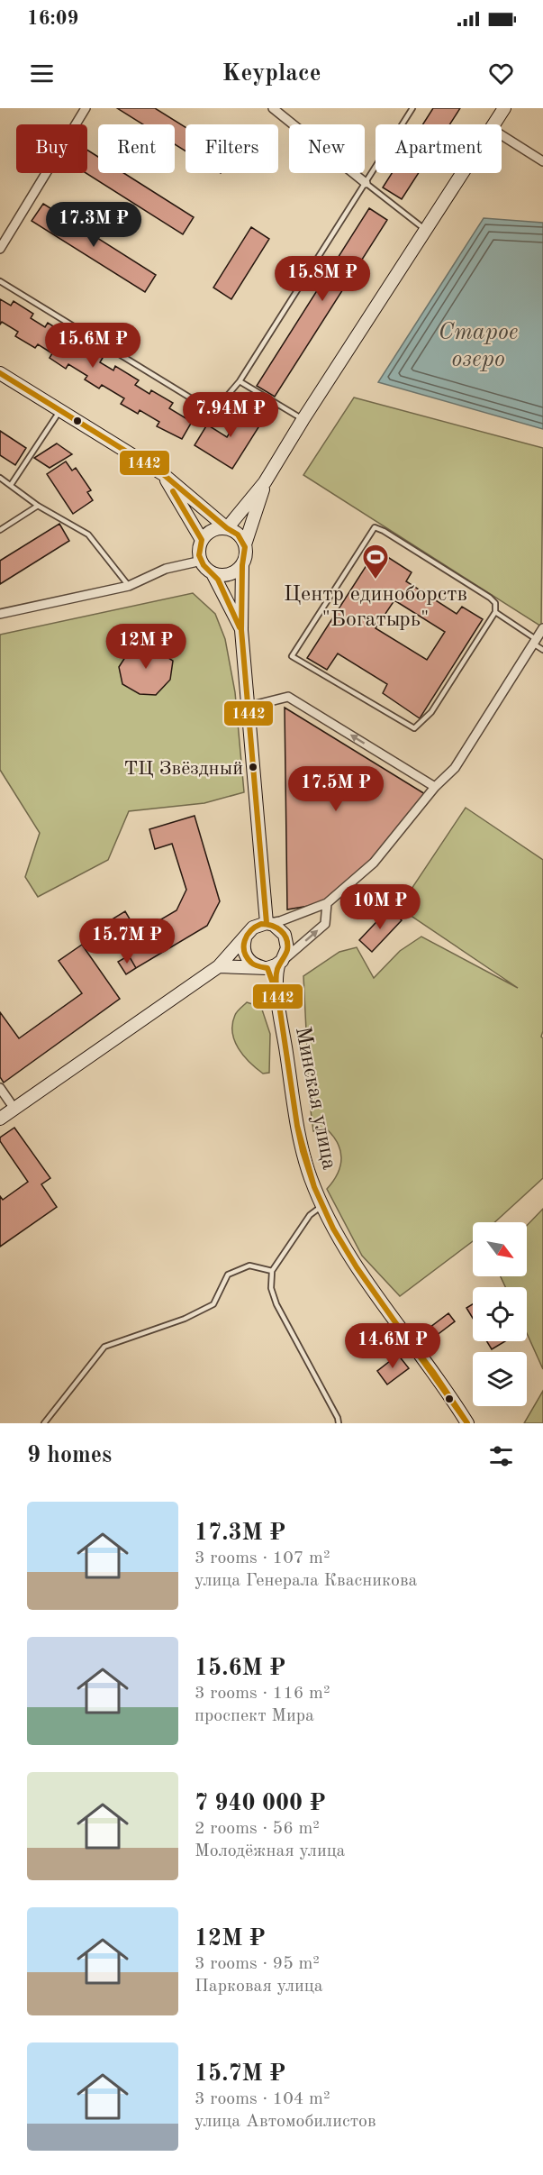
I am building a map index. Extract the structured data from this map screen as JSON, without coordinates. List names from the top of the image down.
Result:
{
  "streets": {
    "street": ["Минская улица"]
  },
  "water": ["Старое озеро"],
  "places": {
    "sports": ["Центр единоборств \"Богатырь\""],
    "other": ["ТЦ Звёздный"]
  },
  "lines": ["transit line 1442"],
  "north": "bottom right",
  "page": {
    "status": "16:09",
    "header": "Keyplace",
    "chip": [
      "Buy",
      "Rent",
      "Filters",
      "New",
      "Apartment"
    ],
    "price": [
      "17.3M ₽",
      "15.8M ₽",
      "15.6M ₽",
      "7.94M ₽",
      "12M ₽",
      "17.5M ₽",
      "10M ₽",
      "15.7M ₽",
      "14.6M ₽"
    ],
    "heading": "9 homes",
    "list": [
      {
        "name": "17.3M ₽",
        "note": "3 rooms · 107 m² · улица Генерала Квасникова"
      },
      {
        "name": "15.6M ₽",
        "note": "3 rooms · 116 m² · проспект Мира"
      },
      {
        "name": "7 940 000 ₽",
        "note": "2 rooms · 56 m² · Молодёжная улица"
      },
      {
        "name": "12M ₽",
        "note": "3 rooms · 95 m² · Парковая улица"
      },
      {
        "name": "15.7M ₽",
        "note": "3 rooms · 104 m² · улица Автомобилистов"
      }
    ]
  }
}
